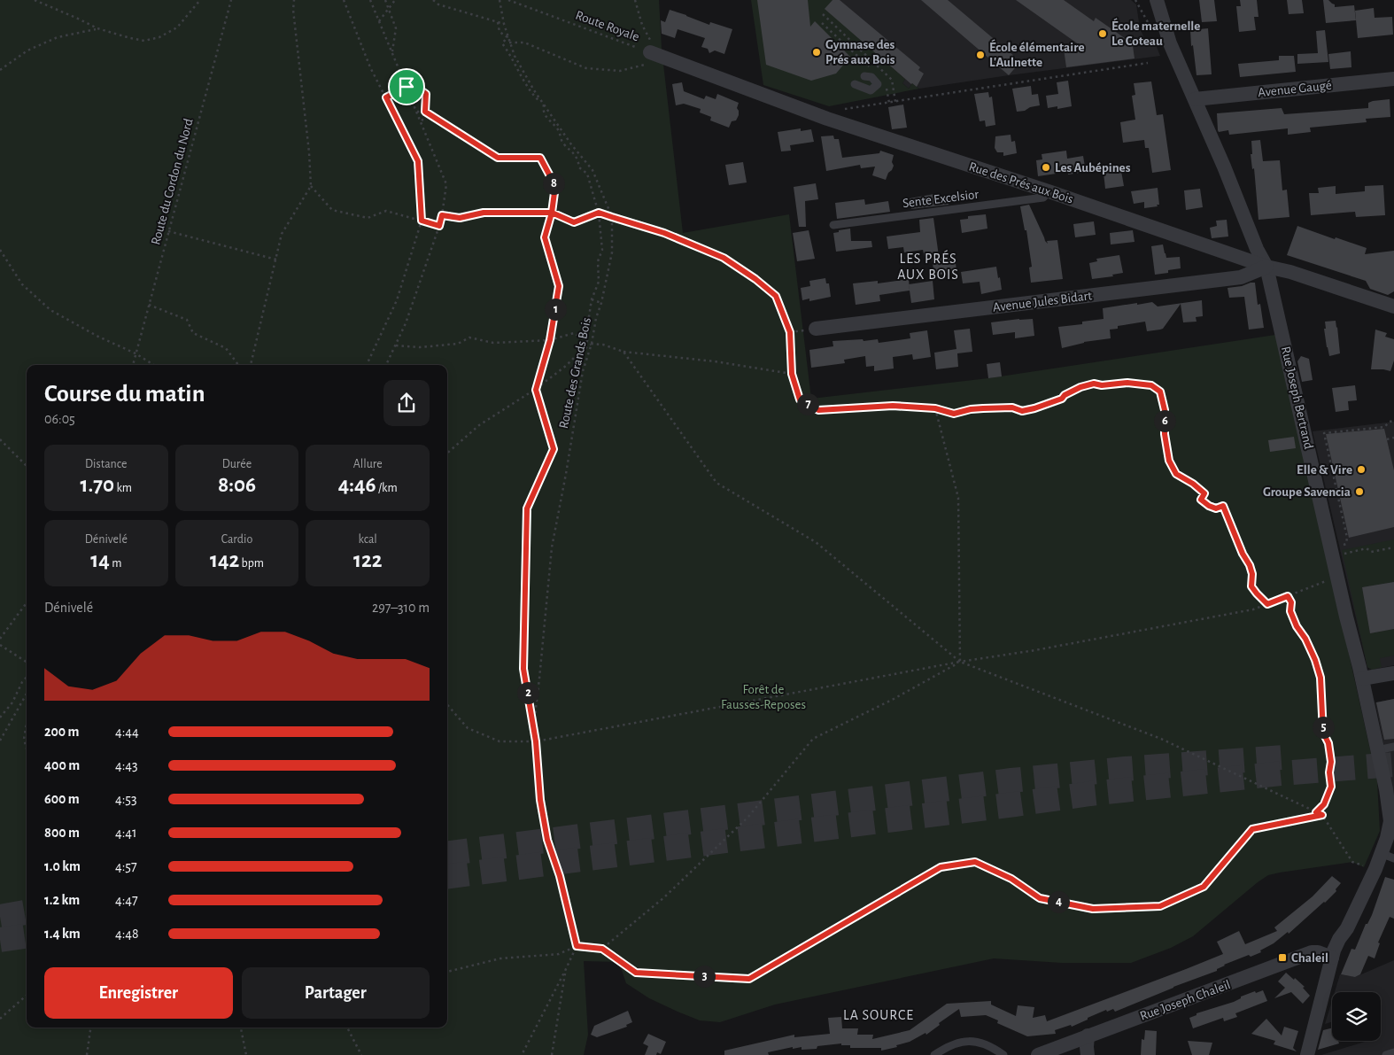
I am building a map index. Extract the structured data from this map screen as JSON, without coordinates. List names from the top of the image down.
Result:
{
  "streets": {
    "street": [
      "Avenue Gaugé",
      "Rue des Prés aux Bois",
      "Avenue Jules Bidart",
      "Rue Joseph Bertrand",
      "Rue Joseph Chaleil"
    ],
    "lane": ["Sente Excelsior"],
    "path": ["Route Royale", "Route du Cordon du Nord", "Route des Grands Bois"]
  },
  "crossings": [
    ["Route Royale", "Rue des Prés aux Bois"],
    ["Avenue Gaugé", "Rue Joseph Bertrand"],
    ["Rue des Prés aux Bois", "Sente Excelsior"],
    ["Rue des Prés aux Bois", "Avenue Jules Bidart"],
    ["Rue des Prés aux Bois", "Rue Joseph Bertrand"],
    ["Avenue Jules Bidart", "Rue Joseph Bertrand"],
    ["Rue Joseph Bertrand", "Rue Joseph Chaleil"]
  ],
  "districts": ["LES PRÉS AUX BOIS", "LA SOURCE"],
  "parks": ["Forêt de Fausses-Reposes"],
  "places": {
    "other": [
      "École maternelle Le Coteau",
      "Gymnase des Prés aux Bois",
      "École élémentaire L'Aulnette",
      "Les Aubépines",
      "Elle & Vire",
      "Groupe Savencia"
    ],
    "transit": ["Chaleil"]
  },
  "page": {
    "pins": [
      "8",
      "1",
      "7",
      "6",
      "2",
      "5",
      "4",
      "3"
    ],
    "heading": ["Course du matin", "06:05"],
    "stats": [
      ["Distance", "1.70 km"],
      ["Durée", "8:06"],
      ["Allure", "4:46 /km"],
      ["Dénivelé", "14 m"],
      ["Cardio", "142 bpm"],
      ["kcal", "122"]
    ],
    "chart": ["Dénivelé", "297–310 m"],
    "list": [
      {
        "name": "200 m",
        "note": "4:44"
      },
      {
        "name": "400 m",
        "note": "4:43"
      },
      {
        "name": "600 m",
        "note": "4:53"
      },
      {
        "name": "800 m",
        "note": "4:41"
      },
      {
        "name": "1.0 km",
        "note": "4:57"
      },
      {
        "name": "1.2 km",
        "note": "4:47"
      },
      {
        "name": "1.4 km",
        "note": "4:48"
      }
    ],
    "buttons": ["Enregistrer", "Partager"]
  }
}
